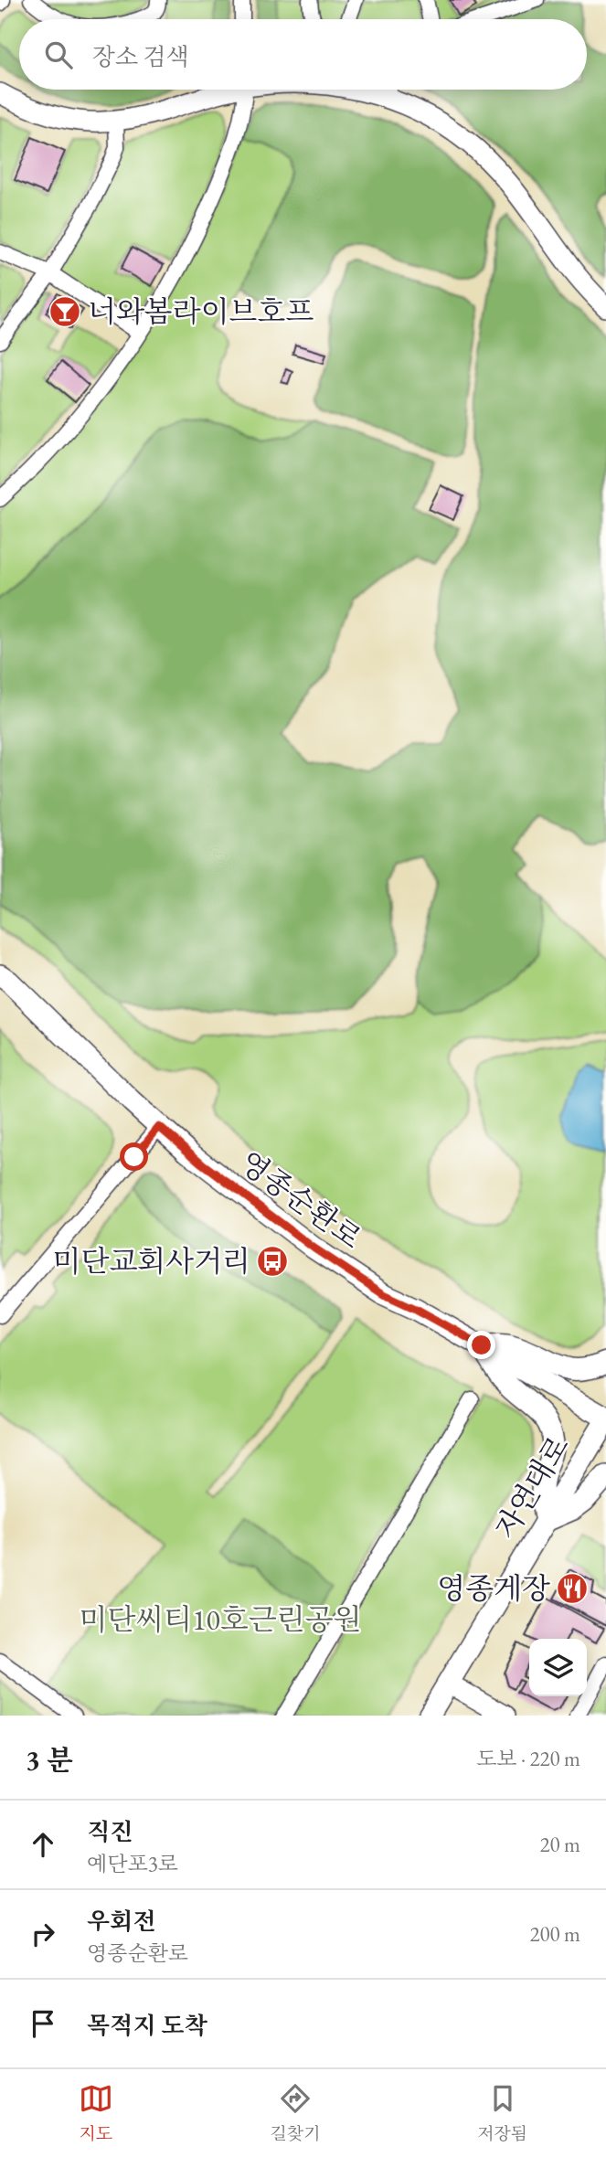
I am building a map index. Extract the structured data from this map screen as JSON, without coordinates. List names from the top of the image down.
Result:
{
  "streets": {
    "main road": ["영종순환로", "자연대로"]
  },
  "crossings": [
    ["영종순환로", "자연대로"]
  ],
  "parks": ["미단씨티10호근린공원"],
  "places": {
    "bar": ["너와봄라이브호프"],
    "bus stop": ["미단교회사거리"],
    "restaurant": ["영종게장"]
  },
  "page": {
    "search": "장소 검색",
    "heading": ["3 분", "도보 · 220 m"],
    "list": [
      ["직진", "예단포3로", "20 m"],
      ["우회전", "영종순환로", "200 m"],
      "목적지 도착"
    ],
    "nav": ["지도", "길찾기", "저장됨"]
  }
}
